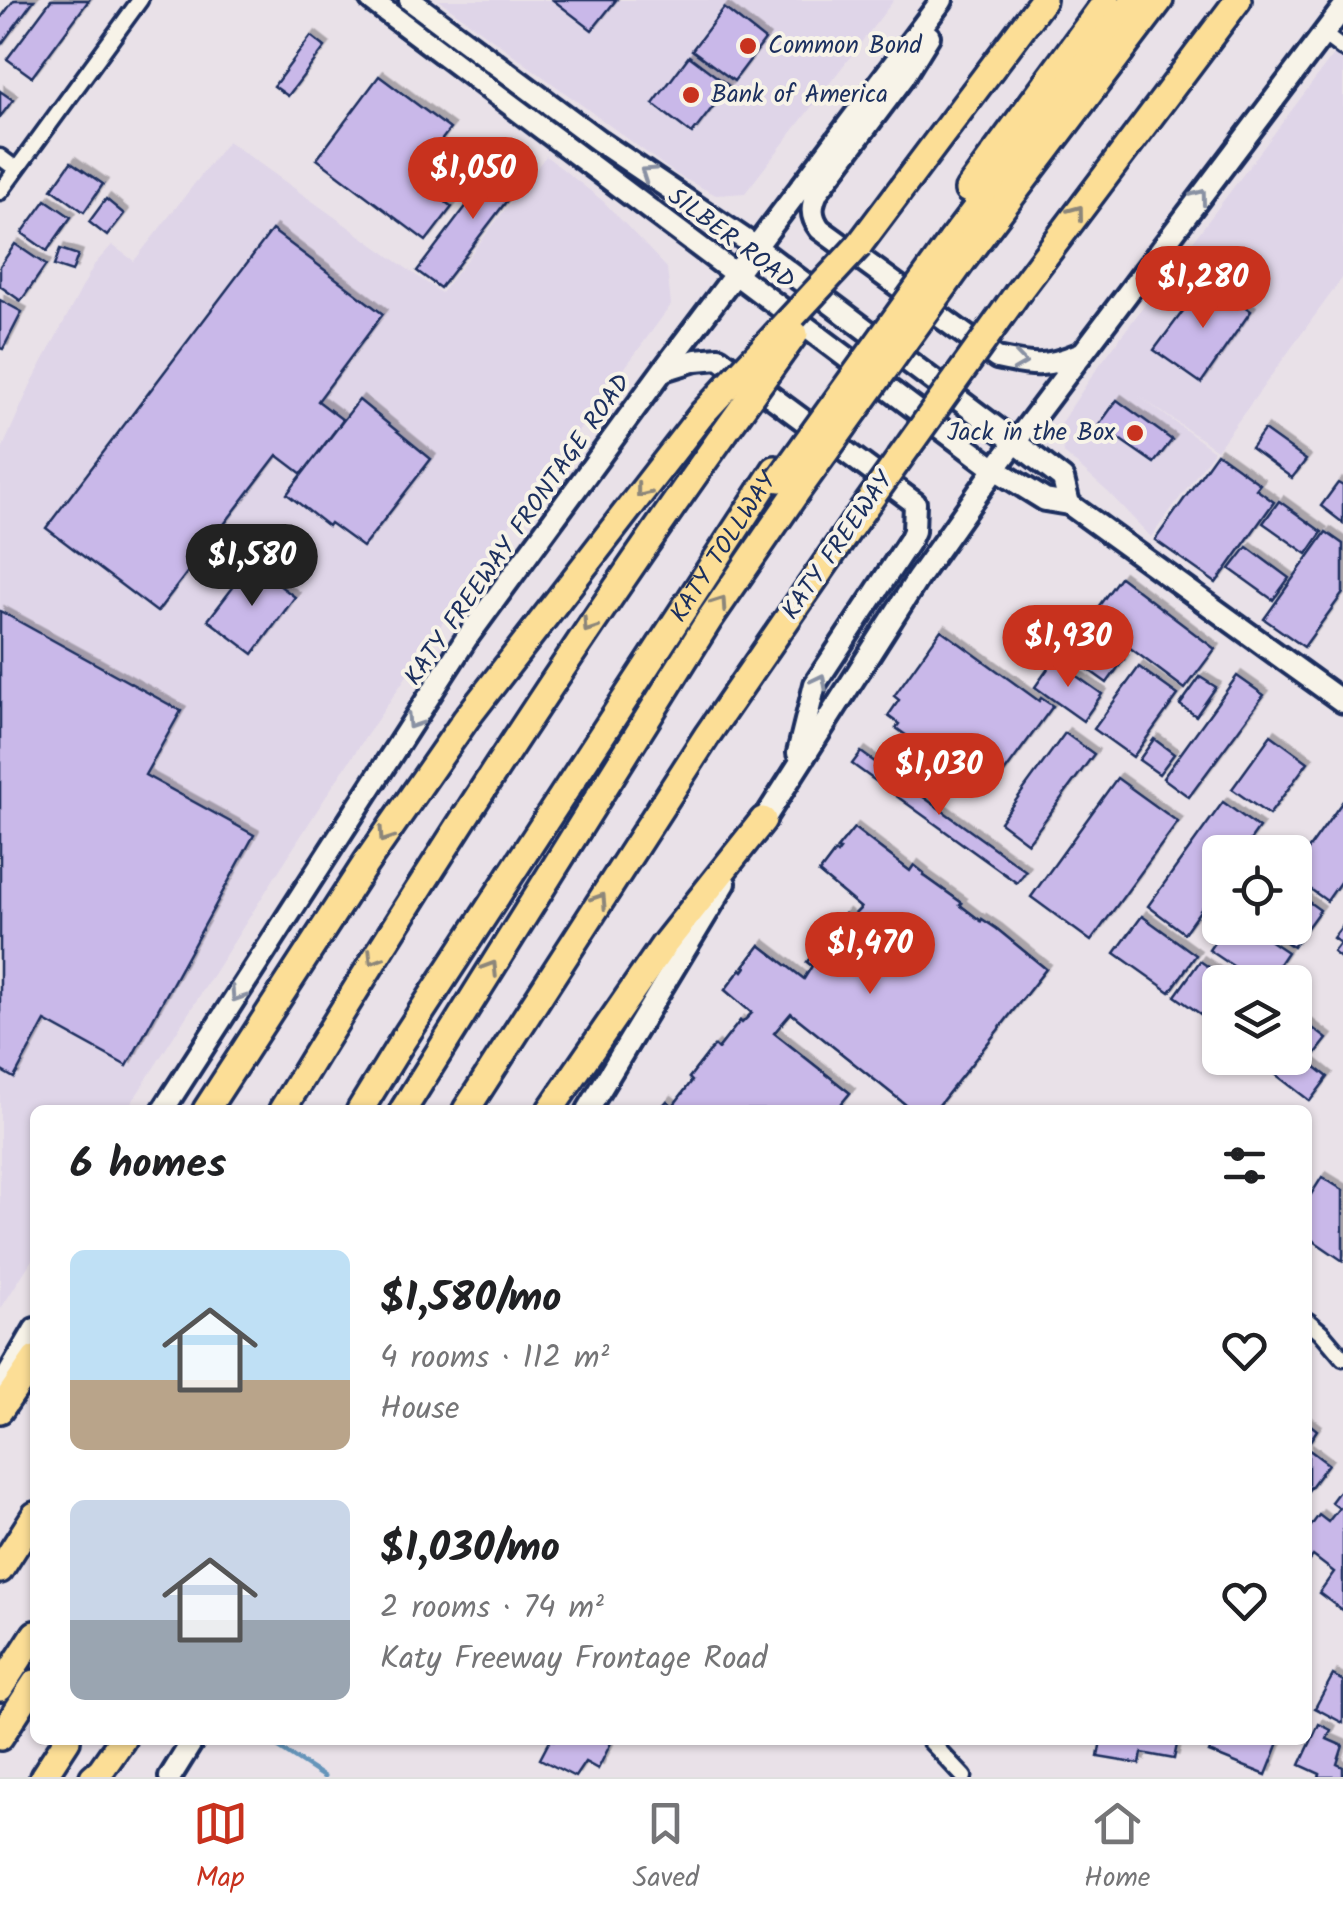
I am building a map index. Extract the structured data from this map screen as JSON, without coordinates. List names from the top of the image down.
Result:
{
  "streets": {
    "highway": ["KATY FREEWAY", "KATY TOLLWAY"],
    "main road": ["SILBER ROAD", "KATY FREEWAY FRONTAGE ROAD"]
  },
  "crossings": [
    ["SILBER ROAD", "KATY FREEWAY FRONTAGE ROAD"]
  ],
  "one_way": ["KATY FREEWAY FRONTAGE ROAD"],
  "places": ["Common Bond", "Bank of America", "Jack in the Box"],
  "page": {
    "price": [
      "$1,050",
      "$1,280",
      "$1,580",
      "$1,930",
      "$1,030",
      "$1,470"
    ],
    "heading": "6 homes",
    "list": [
      {
        "name": "$1,580/mo",
        "note": "4 rooms · 112 m² · House"
      },
      {
        "name": "$1,030/mo",
        "note": "2 rooms · 74 m² · Katy Freeway Frontage Road"
      }
    ],
    "tabs": ["Map", "Saved", "Home"]
  }
}
